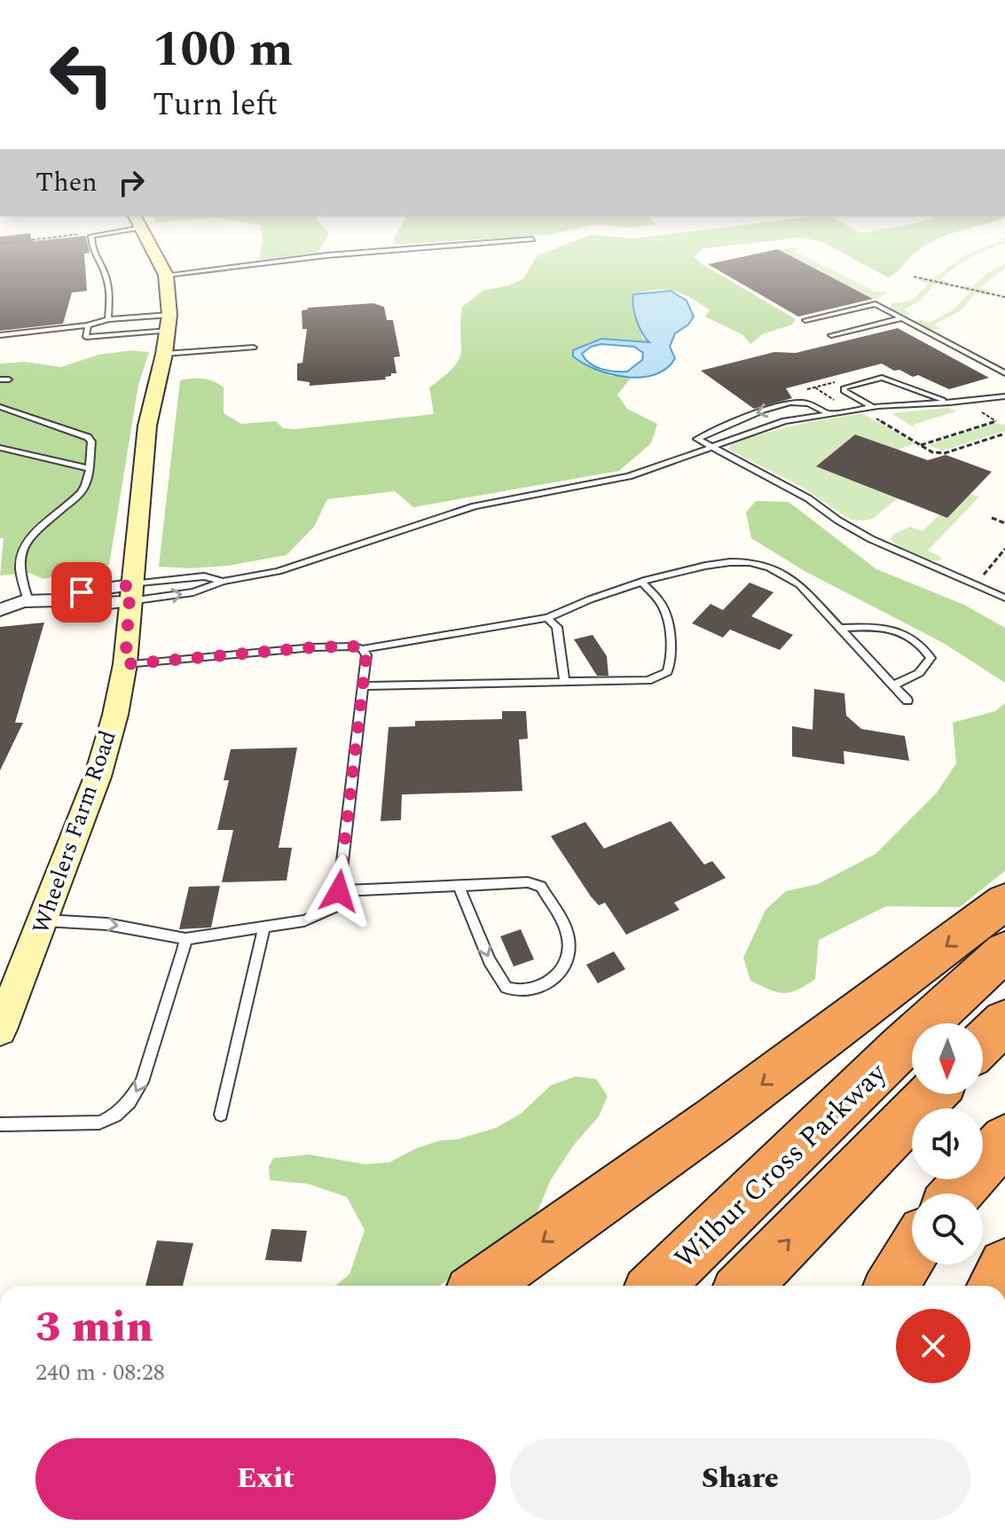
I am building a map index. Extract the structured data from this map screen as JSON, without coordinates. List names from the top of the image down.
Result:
{
  "streets": {
    "highway": ["Wilbur Cross Parkway"],
    "main road": ["Wheelers Farm Road"]
  },
  "north": "bottom",
  "page": {
    "turn": ["100 m", "Turn left"],
    "then": "Then",
    "heading": ["3 min", "240 m · 08:28"],
    "buttons": ["Exit", "Share"]
  }
}
